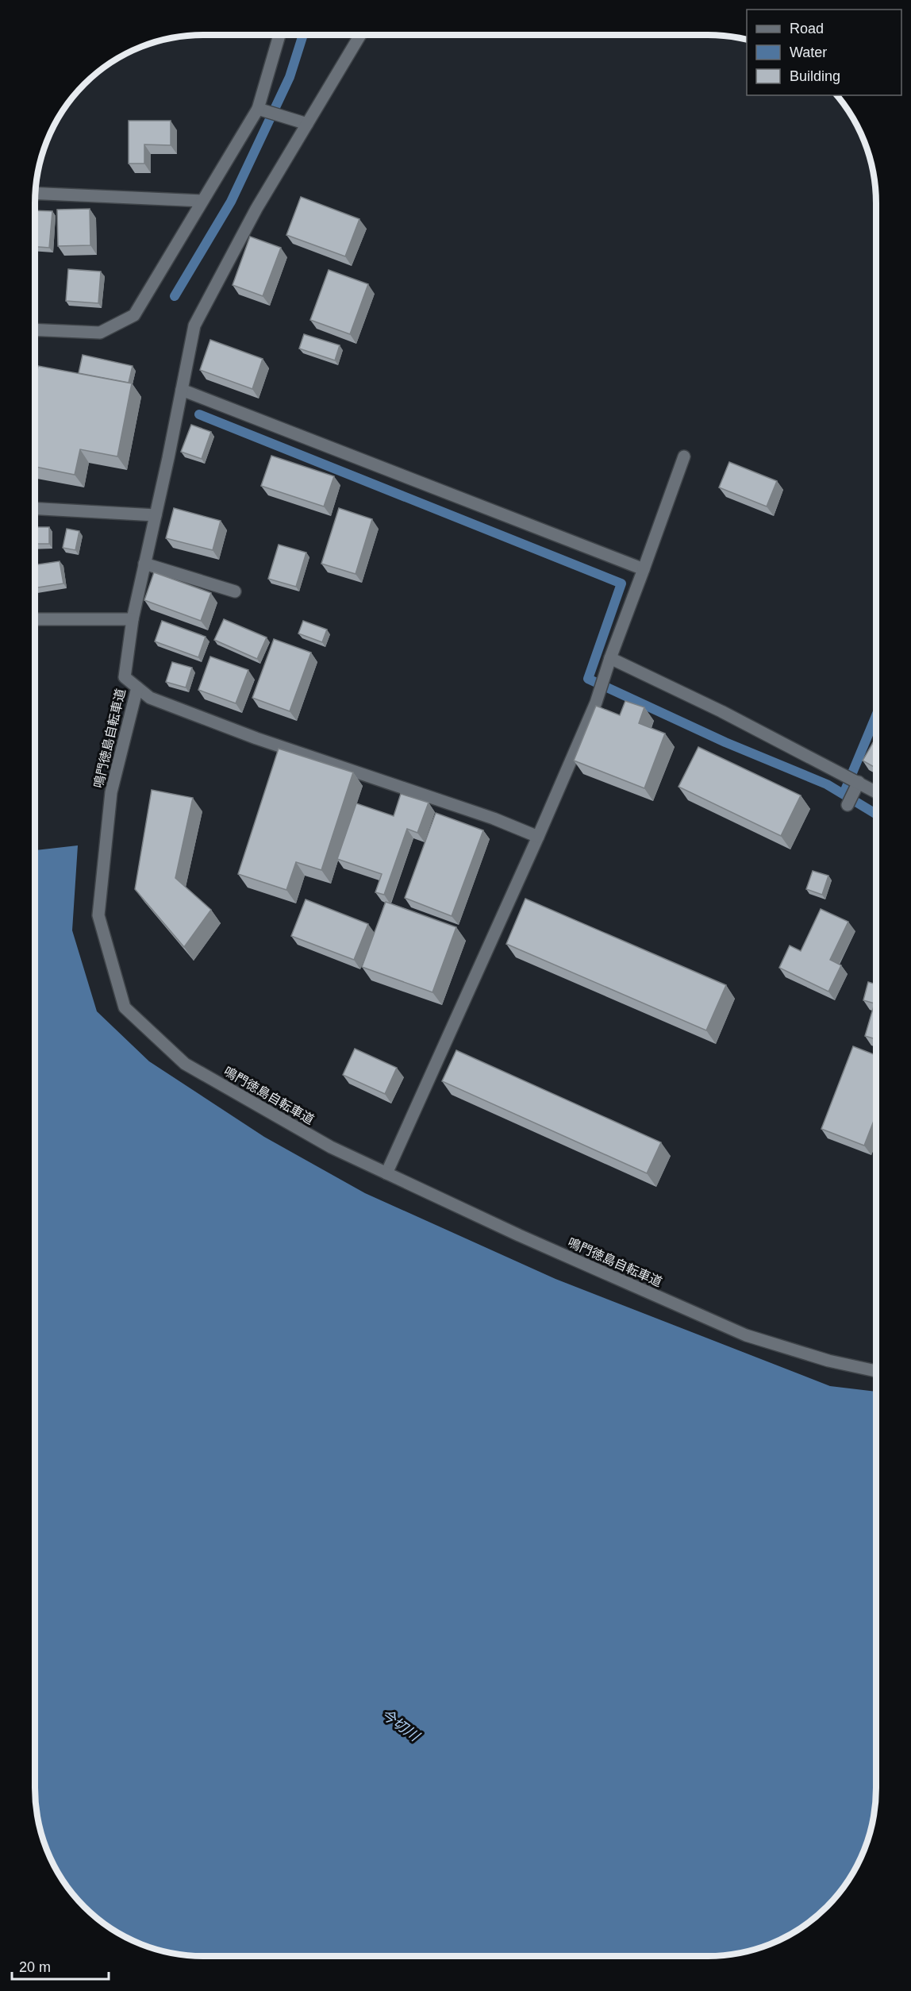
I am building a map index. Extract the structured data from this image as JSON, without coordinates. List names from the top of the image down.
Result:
{
  "streets": {
    "street": ["鳴門徳島自転車道"]
  },
  "water": ["今切川"],
  "legend": ["Road", "Water", "Building"],
  "scale_bar": "20 m"
}
